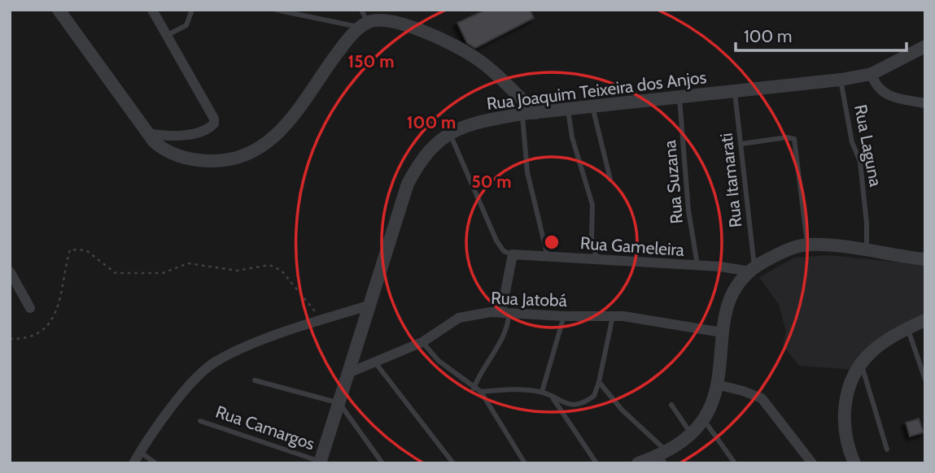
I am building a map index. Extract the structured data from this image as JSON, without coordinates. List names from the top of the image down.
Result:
{
  "streets": {
    "street": ["Rua Joaquim Teixeira dos Anjos", "Rua Gameleira", "Rua Jatobá"],
    "lane": [
      "Rua Laguna",
      "Rua Itamarati",
      "Rua Suzana",
      "Rua Camargos"
    ]
  },
  "crossings": [
    ["Rua Joaquim Teixeira dos Anjos", "Rua Laguna"],
    ["Rua Joaquim Teixeira dos Anjos", "Rua Itamarati"],
    ["Rua Joaquim Teixeira dos Anjos", "Rua Suzana"],
    ["Rua Joaquim Teixeira dos Anjos", "Rua Jatobá"],
    ["Rua Joaquim Teixeira dos Anjos", "Rua Camargos"],
    ["Rua Itamarati", "Rua Gameleira"],
    ["Rua Suzana", "Rua Gameleira"]
  ],
  "scale_bar": "100 m",
  "rings": ["150 m", "100 m", "50 m"]
}
